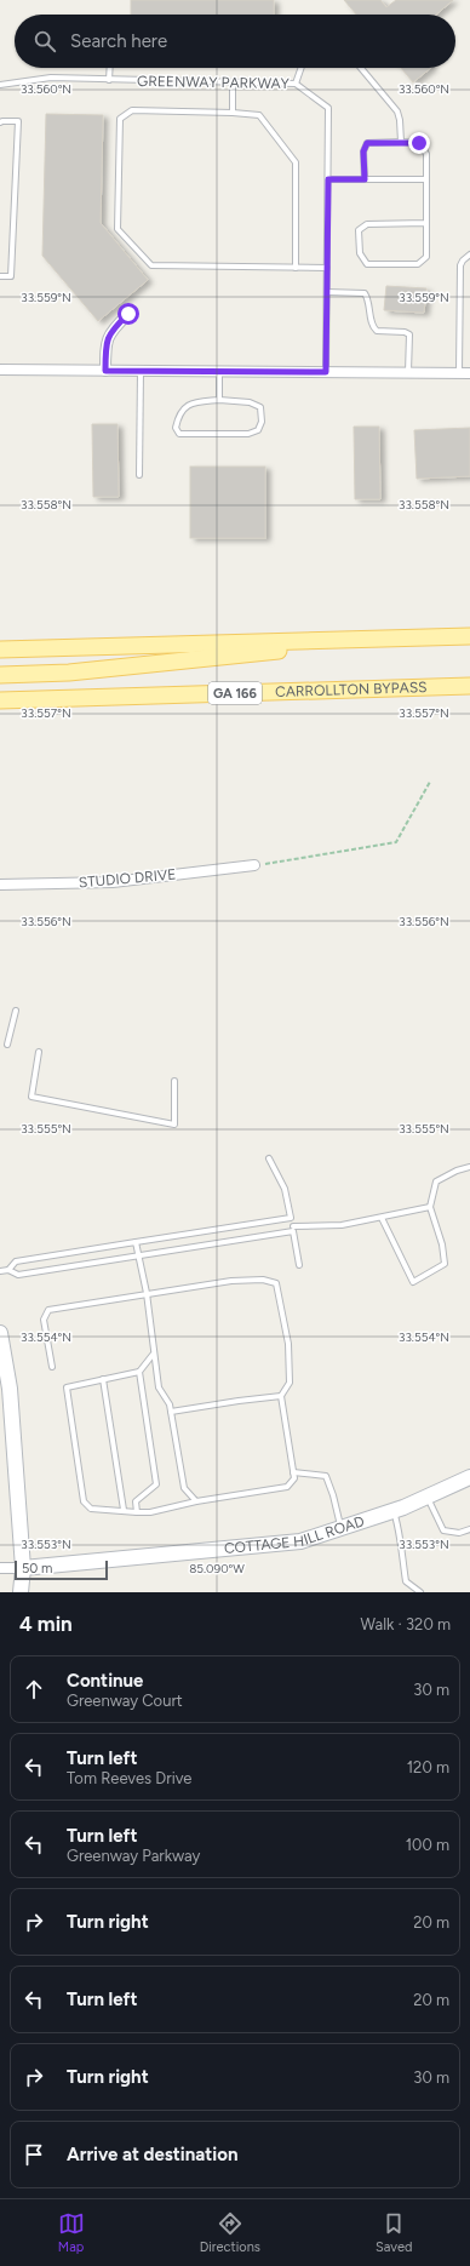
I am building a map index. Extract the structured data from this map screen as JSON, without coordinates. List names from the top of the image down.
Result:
{
  "streets": {
    "main road": ["CARROLLTON BYPASS", "GA 166"],
    "street": ["STUDIO DRIVE", "COTTAGE HILL ROAD"],
    "lane": ["GREENWAY PARKWAY"]
  },
  "scale_bar": "50 m",
  "page": {
    "search": "Search here",
    "scale": "50 m",
    "heading": ["4 min", "Walk · 320 m"],
    "list": [
      ["Continue", "Greenway Court", "30 m"],
      ["Turn left", "Tom Reeves Drive", "120 m"],
      ["Turn left", "Greenway Parkway", "100 m"],
      ["Turn right", "20 m"],
      ["Turn left", "20 m"],
      ["Turn right", "30 m"],
      "Arrive at destination"
    ],
    "nav": ["Map", "Directions", "Saved"]
  },
  "coordinates": [
    "33.560°N",
    "33.559°N",
    "33.558°N",
    "33.557°N",
    "33.556°N",
    "33.555°N",
    "33.554°N",
    "33.553°N",
    "85.090°W"
  ]
}
